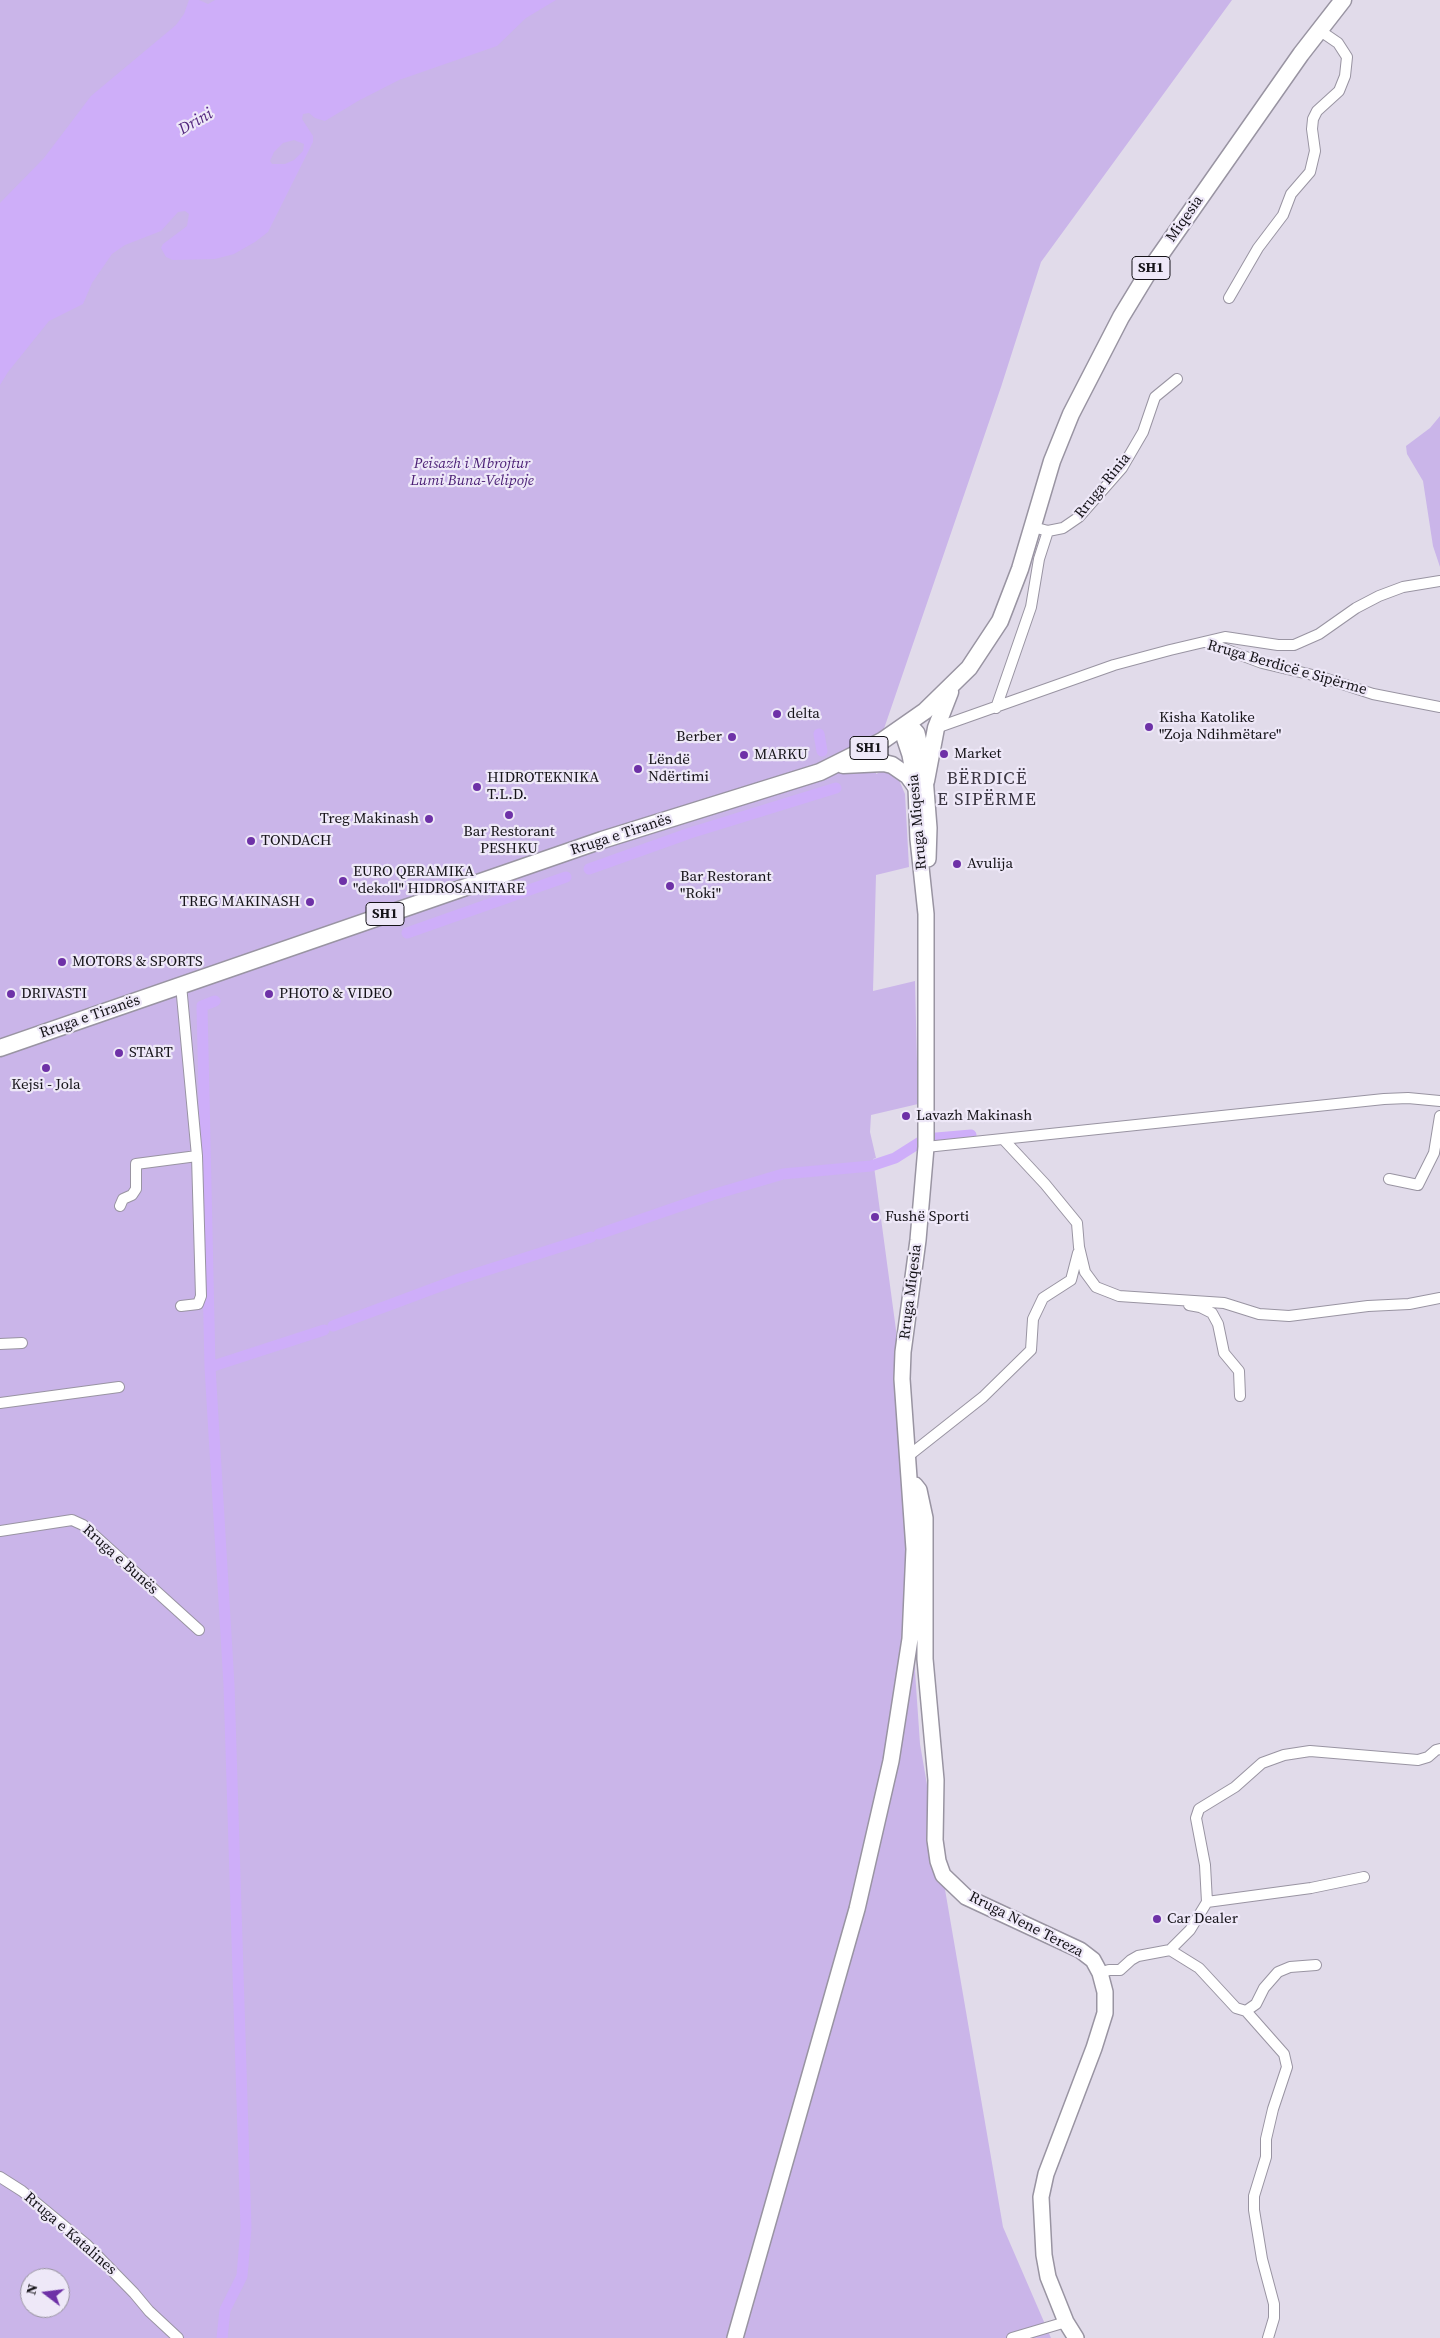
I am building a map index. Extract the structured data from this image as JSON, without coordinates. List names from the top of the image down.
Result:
{
  "streets": {
    "main road": [
      "Miqesia",
      "SH1",
      "Rruga Miqesia",
      "Rruga e Tiranës",
      "Rruga Nene Tereza"
    ],
    "street": [
      "Rruga Rinia",
      "Rruga Berdicë e Sipërme",
      "Rruga e Bunës",
      "Rruga e Katalines"
    ]
  },
  "crossings": [
    ["Miqesia", "SH1"],
    ["Miqesia", "Rruga Rinia"],
    ["SH1", "Rruga Miqesia"],
    ["SH1", "Rruga e Tiranës"],
    ["Rruga Miqesia", "Rruga Nene Tereza"]
  ],
  "districts": ["BËRDICË E SIPËRME"],
  "water": ["Drini"],
  "parks": ["Peisazh i Mbrojtur Lumi Buna-Velipoje"],
  "places": [
    "delta",
    "Kisha Katolike \"Zoja Ndihmëtare\"",
    "Berber",
    "Market",
    "MARKU",
    "Lëndë Ndërtimi",
    "HIDROTEKNIKA T.L.D.",
    "Bar Restorant PESHKU",
    "Treg Makinash",
    "TONDACH",
    "Avulija",
    "EURO QERAMIKA \"dekoll\" HIDROSANITARE",
    "Bar Restorant \"Roki\"",
    "TREG MAKINASH",
    "MOTORS & SPORTS",
    "DRIVASTI",
    "PHOTO & VIDEO",
    "START",
    "Kejsi - Jola",
    "Lavazh Makinash",
    "Fushë Sporti",
    "Car Dealer"
  ],
  "north": "left"
}
